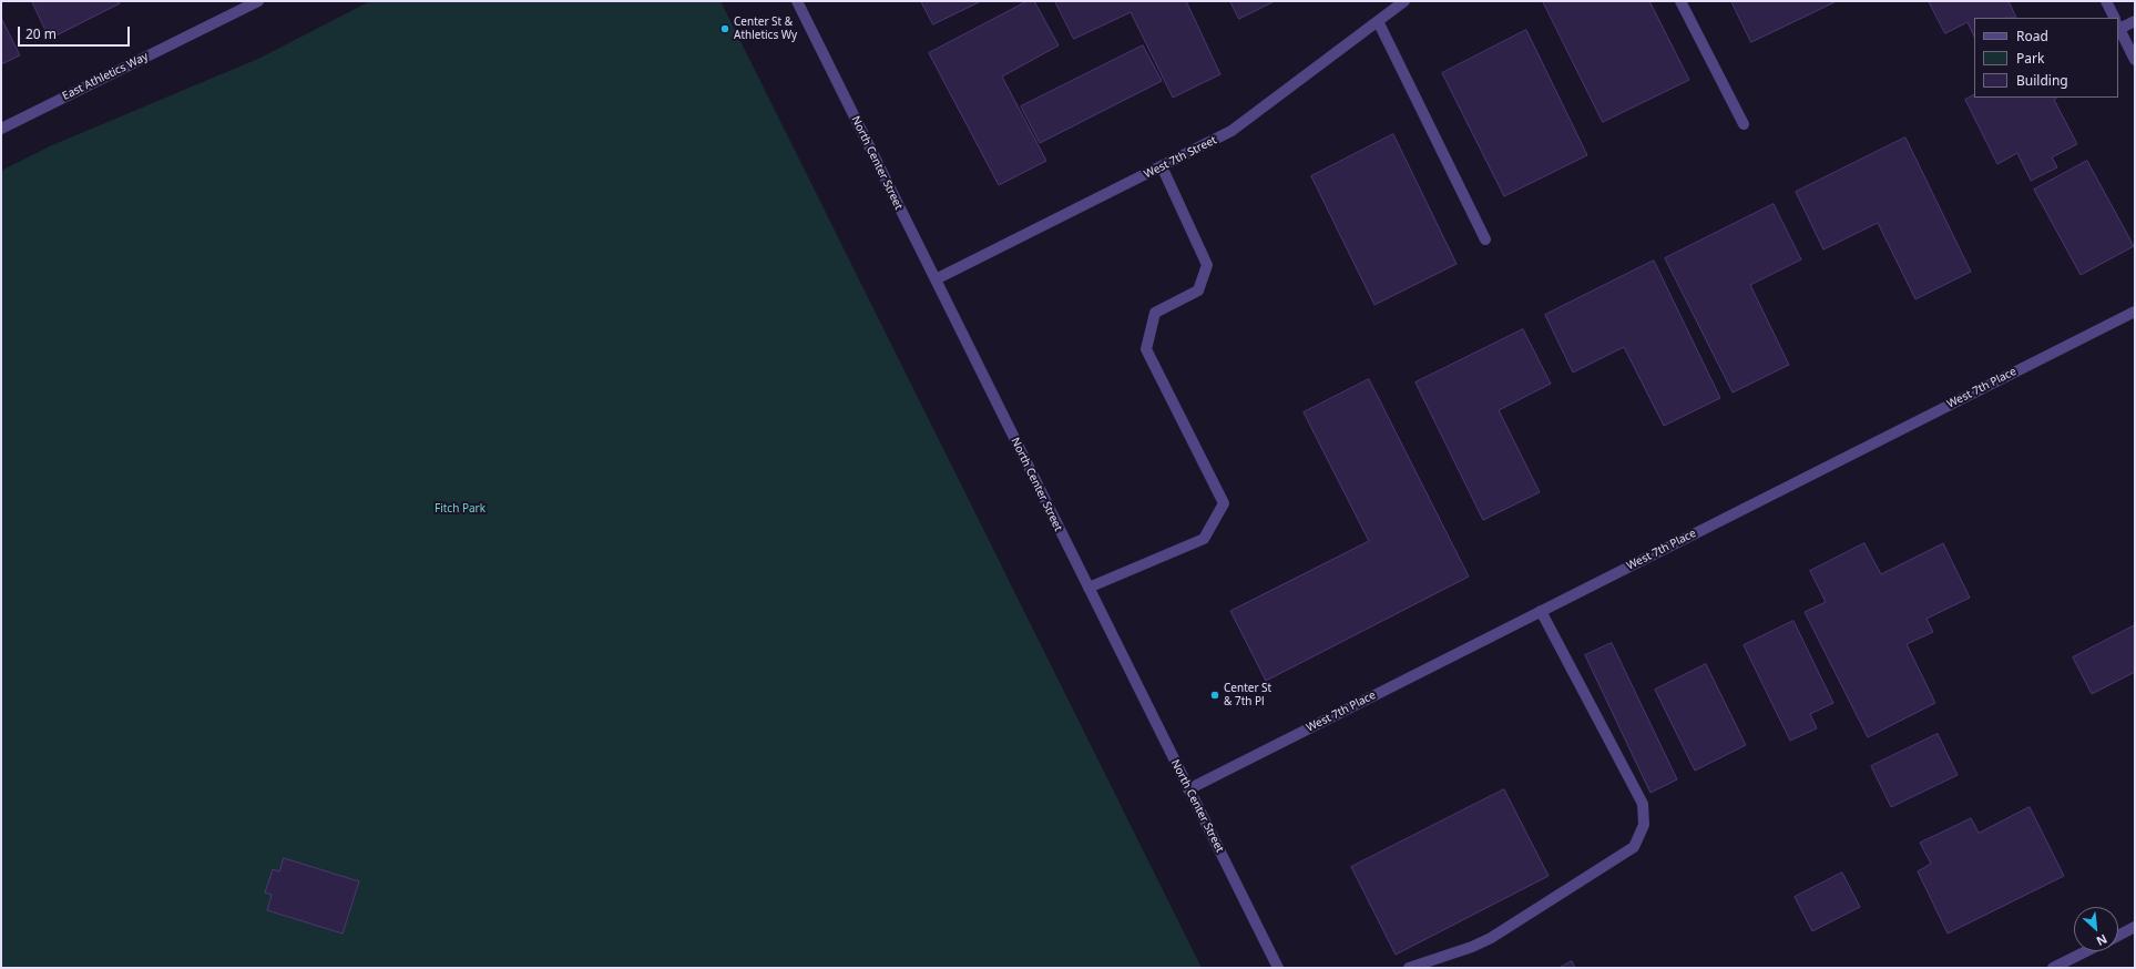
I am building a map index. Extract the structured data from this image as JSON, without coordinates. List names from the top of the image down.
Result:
{
  "streets": {
    "street": [
      "East Athletics Way",
      "West 7th Street",
      "North Center Street",
      "West 7th Place"
    ]
  },
  "crossings": [
    ["West 7th Street", "North Center Street"],
    ["North Center Street", "West 7th Place"]
  ],
  "parks": ["Fitch Park"],
  "places": ["Center St & Athletics Wy", "Center St & 7th Pl"],
  "legend": ["Road", "Park", "Building"],
  "scale_bar": "20 m",
  "north": "bottom right"
}
